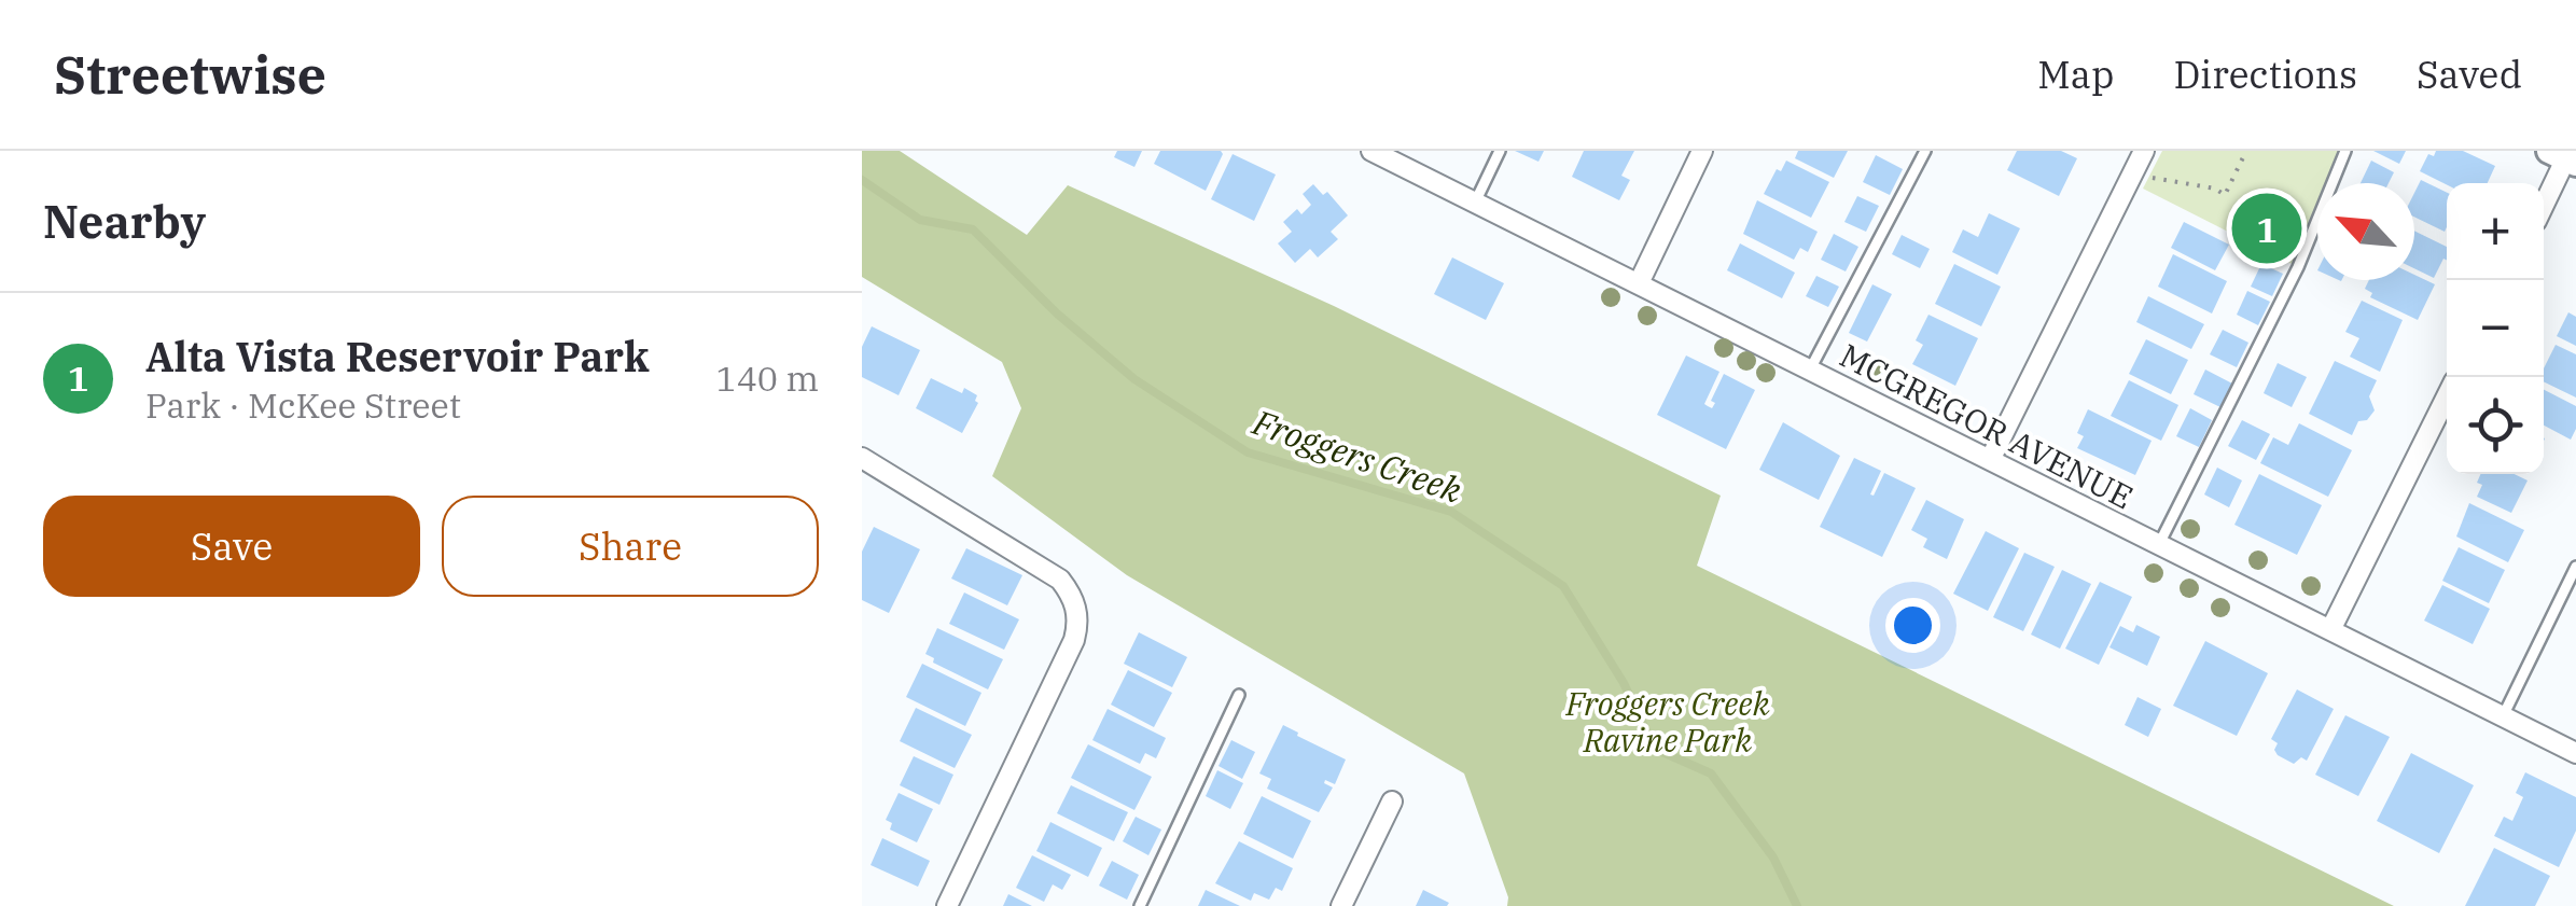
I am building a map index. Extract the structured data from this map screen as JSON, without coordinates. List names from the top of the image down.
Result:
{
  "streets": {
    "street": ["MCGREGOR AVENUE"]
  },
  "water": ["Froggers Creek"],
  "parks": ["Froggers Creek Ravine Park"],
  "north": "top left",
  "page": {
    "header": "Streetwise",
    "nav": ["Map", "Directions", "Saved"],
    "heading": "Nearby",
    "map_buttons": ["+", "−"],
    "pins": "1",
    "list": [
      {
        "mark": "1",
        "name": "Alta Vista Reservoir Park",
        "note": "Park · McKee Street",
        "value": "140 m"
      }
    ],
    "buttons": ["Save", "Share"]
  }
}
